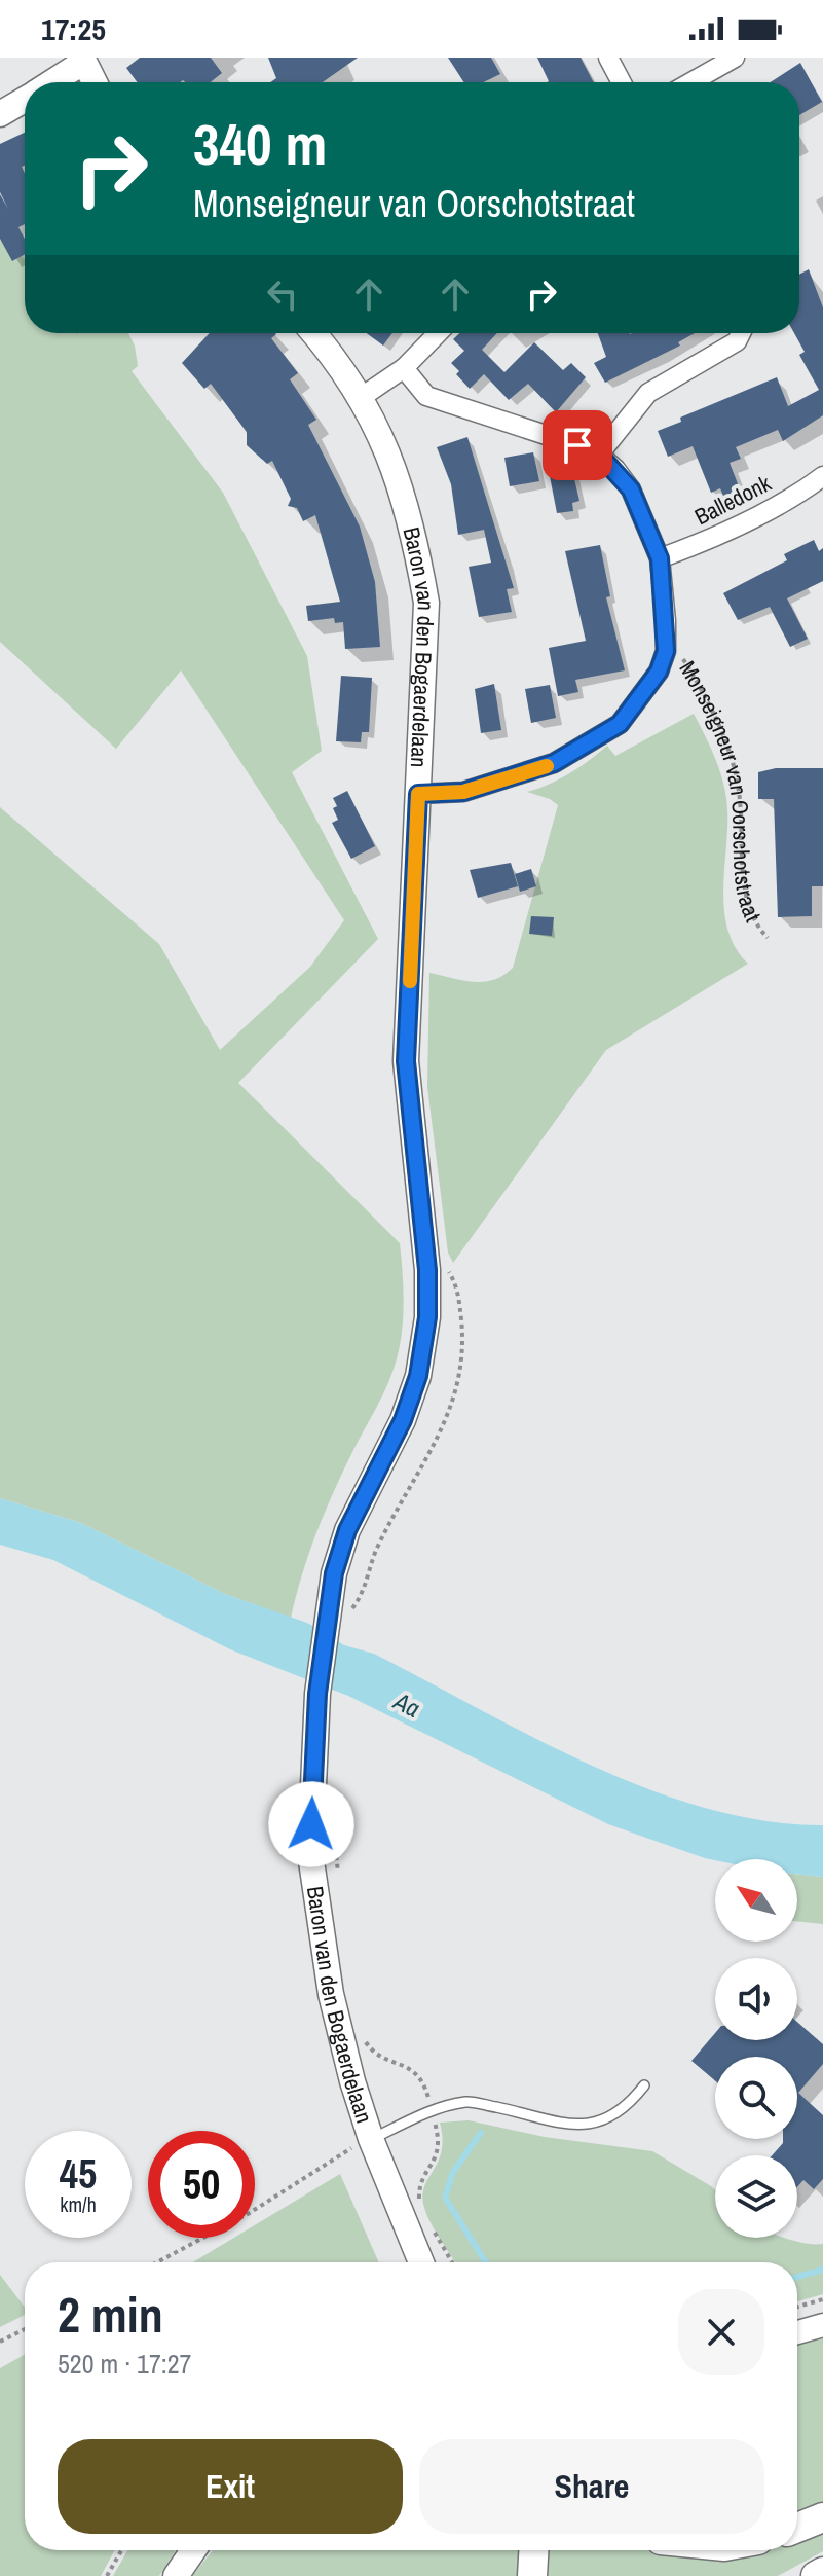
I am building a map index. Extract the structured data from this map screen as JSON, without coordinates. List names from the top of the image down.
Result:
{
  "streets": {
    "main road": ["Baron van den Bogaerdelaan"],
    "street": ["Balledonk", "Monseigneur van Oorschotstraat"]
  },
  "crossings": [
    ["Balledonk", "Monseigneur van Oorschotstraat"],
    ["Baron van den Bogaerdelaan", "Monseigneur van Oorschotstraat"]
  ],
  "water": ["Aa"],
  "north": "top left",
  "page": {
    "status": "17:25",
    "turn": ["340 m", "Monseigneur van Oorschotstraat"],
    "speed": "45 km/h",
    "limit": "50",
    "heading": ["2 min", "520 m · 17:27"],
    "buttons": ["Exit", "Share"]
  }
}
